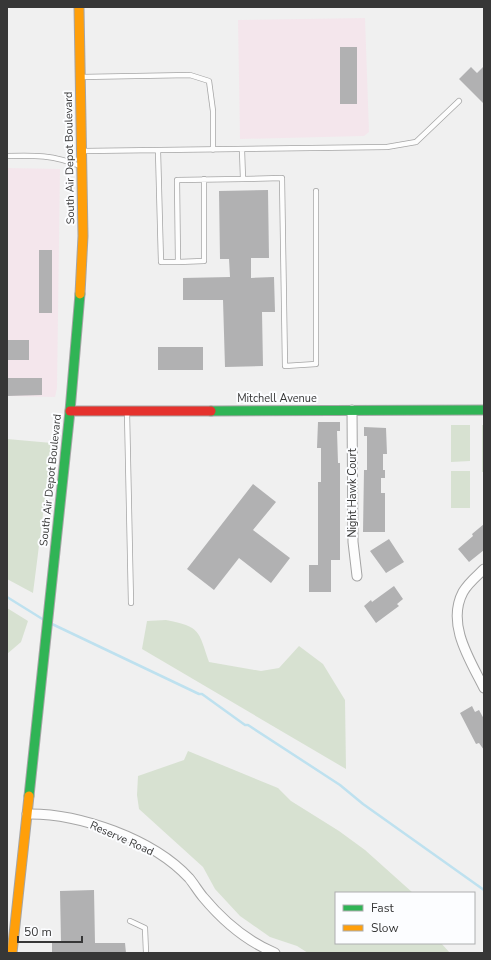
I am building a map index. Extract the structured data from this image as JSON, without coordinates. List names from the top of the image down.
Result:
{
  "streets": {
    "street": [
      "South Air Depot Boulevard",
      "Mitchell Avenue",
      "Night Hawk Court",
      "Reserve Road"
    ]
  },
  "crossings": [
    ["South Air Depot Boulevard", "Mitchell Avenue"],
    ["South Air Depot Boulevard", "Reserve Road"],
    ["Mitchell Avenue", "Night Hawk Court"]
  ],
  "legend": ["Fast", "Slow"],
  "scale_bar": "50 m"
}
